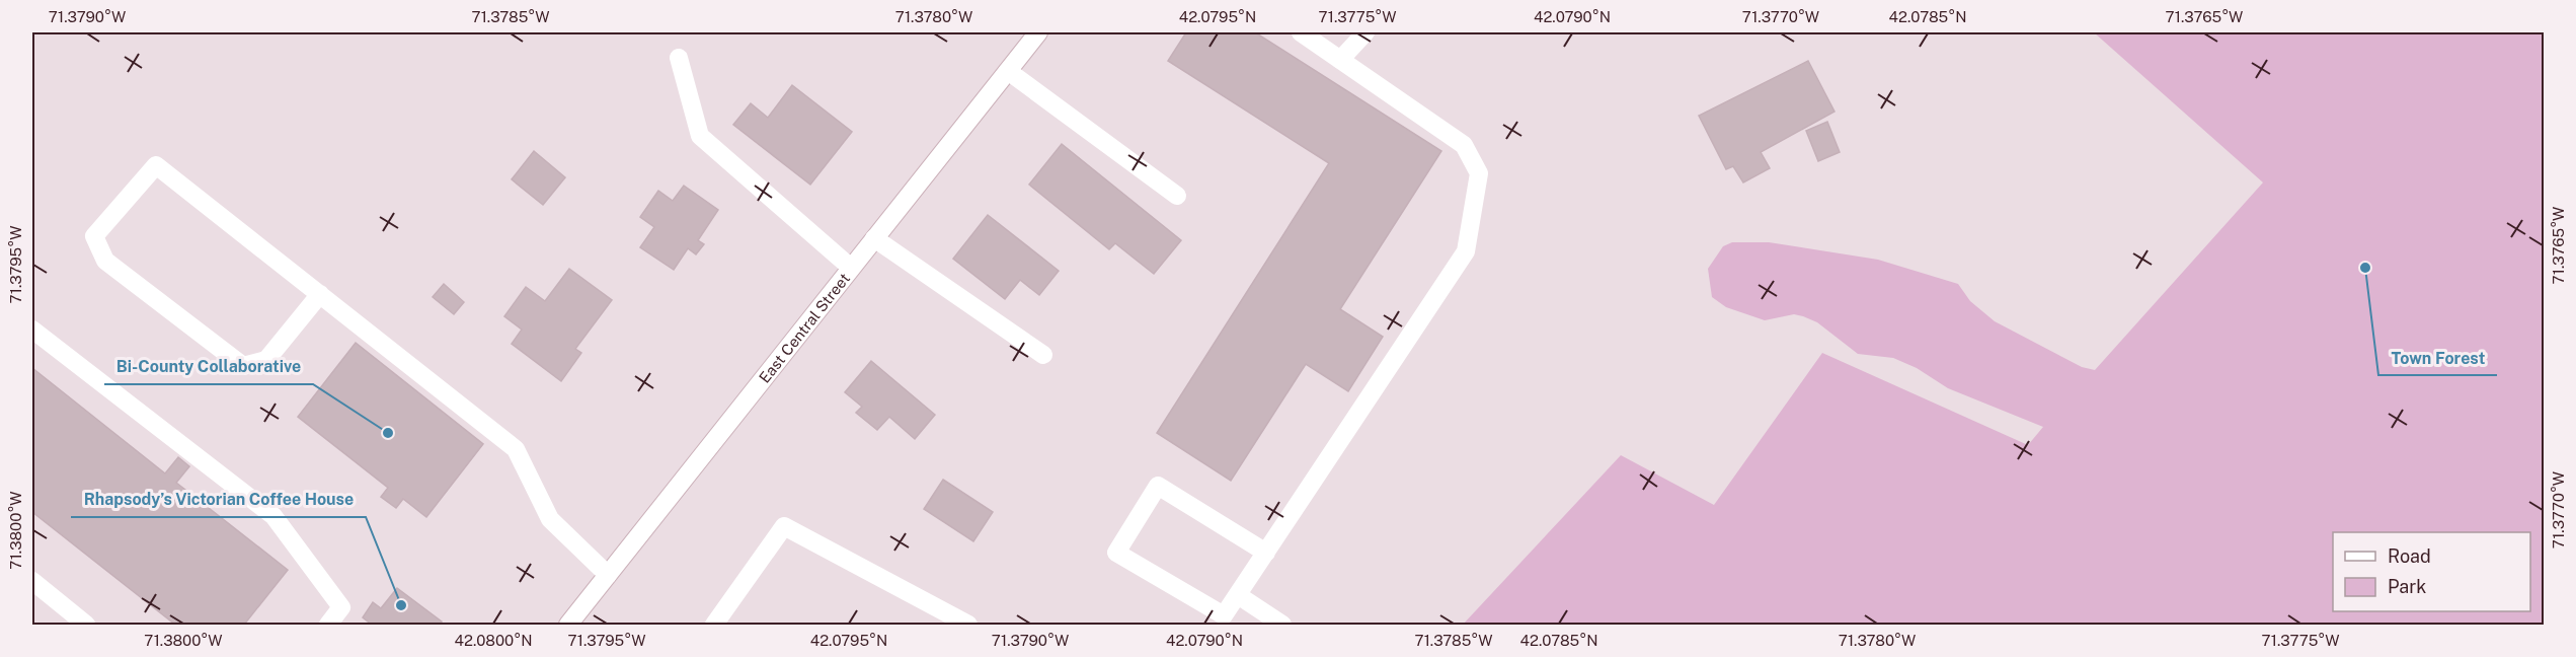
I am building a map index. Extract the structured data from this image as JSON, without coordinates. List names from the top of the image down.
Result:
{
  "streets": {
    "main road": ["East Central Street"]
  },
  "places": ["Town Forest", "Bi-County Collaborative", "Rhapsody’s Victorian Coffee House"],
  "legend": ["Road", "Park"],
  "coordinates": [
    "71.3790°W",
    "71.3785°W",
    "71.3780°W",
    "42.0795°N",
    "71.3775°W",
    "42.0790°N",
    "71.3770°W",
    "42.0785°N",
    "71.3765°W",
    "71.3795°W",
    "71.3800°W",
    "42.0800°N"
  ]
}
